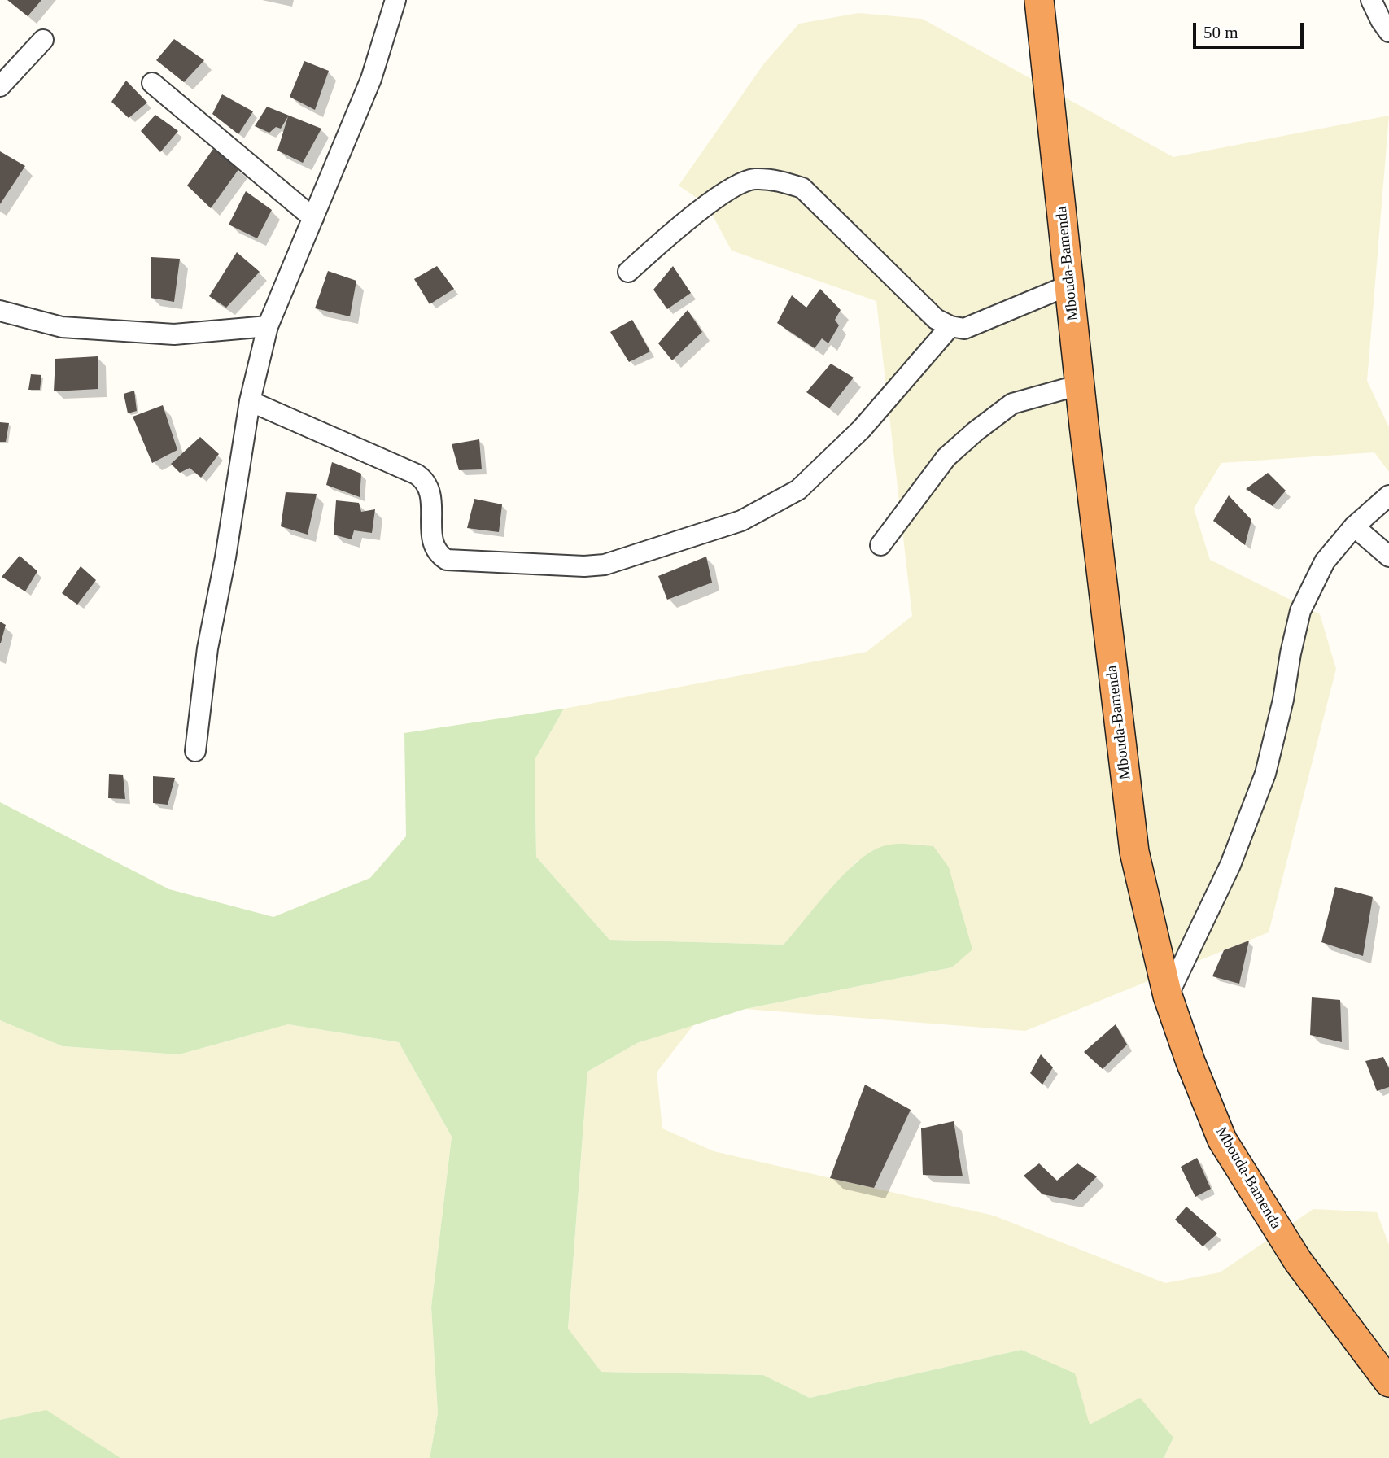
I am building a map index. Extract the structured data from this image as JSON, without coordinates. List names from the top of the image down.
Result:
{
  "streets": {
    "highway": ["Mbouda-Bamenda"]
  },
  "scale_bar": "50 m"
}
